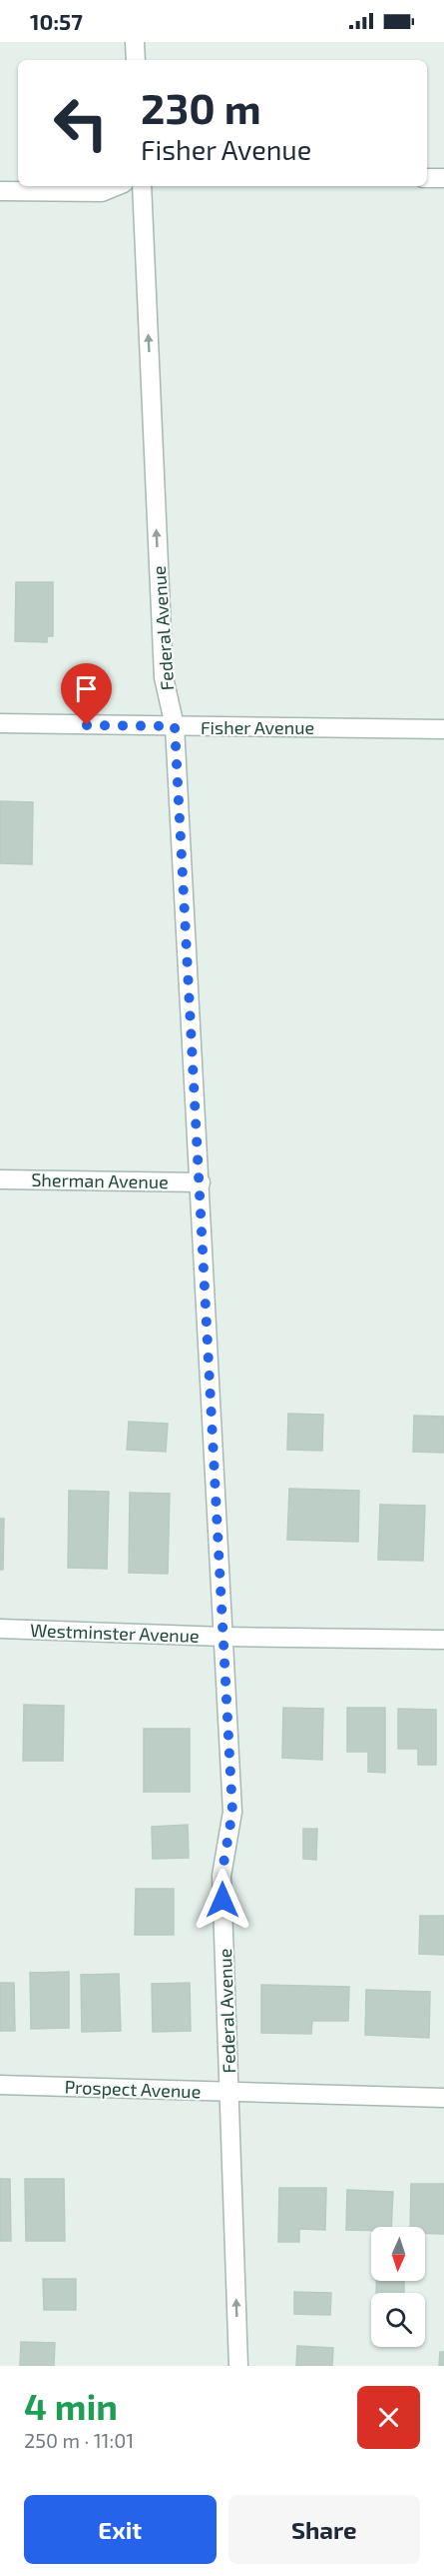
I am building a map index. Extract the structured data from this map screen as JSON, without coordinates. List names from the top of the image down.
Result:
{
  "streets": {
    "street": [
      "Federal Avenue",
      "Fisher Avenue",
      "Sherman Avenue",
      "Westminster Avenue",
      "Prospect Avenue"
    ]
  },
  "crossings": [
    ["Federal Avenue", "Fisher Avenue"],
    ["Federal Avenue", "Sherman Avenue"],
    ["Federal Avenue", "Westminster Avenue"],
    ["Federal Avenue", "Prospect Avenue"]
  ],
  "one_way": ["Federal Avenue"],
  "north": "bottom",
  "page": {
    "status": "10:57",
    "turn": ["230 m", "Fisher Avenue"],
    "heading": ["4 min", "250 m · 11:01"],
    "buttons": ["Exit", "Share"]
  }
}
